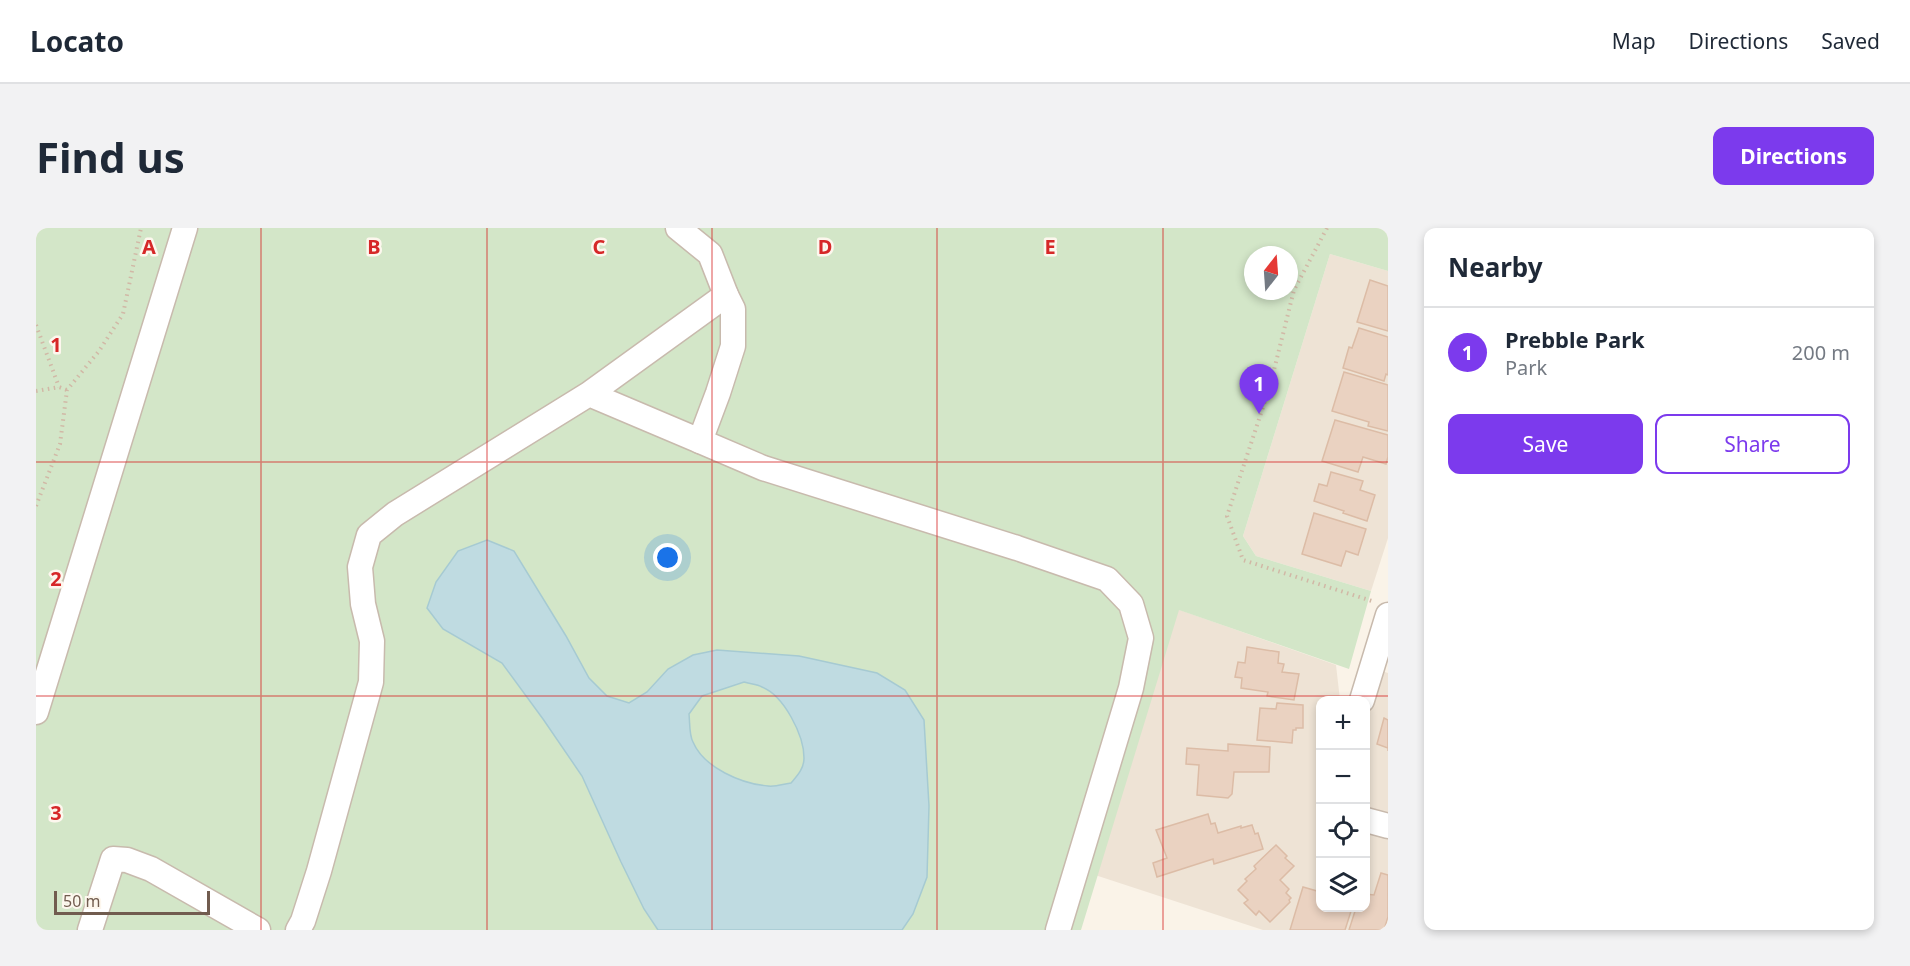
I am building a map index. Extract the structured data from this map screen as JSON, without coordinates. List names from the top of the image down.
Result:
{
  "scale_bar": "50 m",
  "north": "top",
  "page": {
    "header": "Locato",
    "nav": ["Map", "Directions", "Saved"],
    "buttons": [
      "Directions",
      ["Save", "Share"]
    ],
    "title": "Find us",
    "heading": "Nearby",
    "list": [
      {
        "mark": "1",
        "name": "Prebble Park",
        "note": "Park",
        "value": "200 m"
      }
    ],
    "pins": "1",
    "map_buttons": ["+", "−"],
    "scale": "50 m"
  },
  "grid": {
    "columns": [
      "A",
      "B",
      "C",
      "D",
      "E"
    ],
    "rows": ["1", "2", "3"]
  }
}
